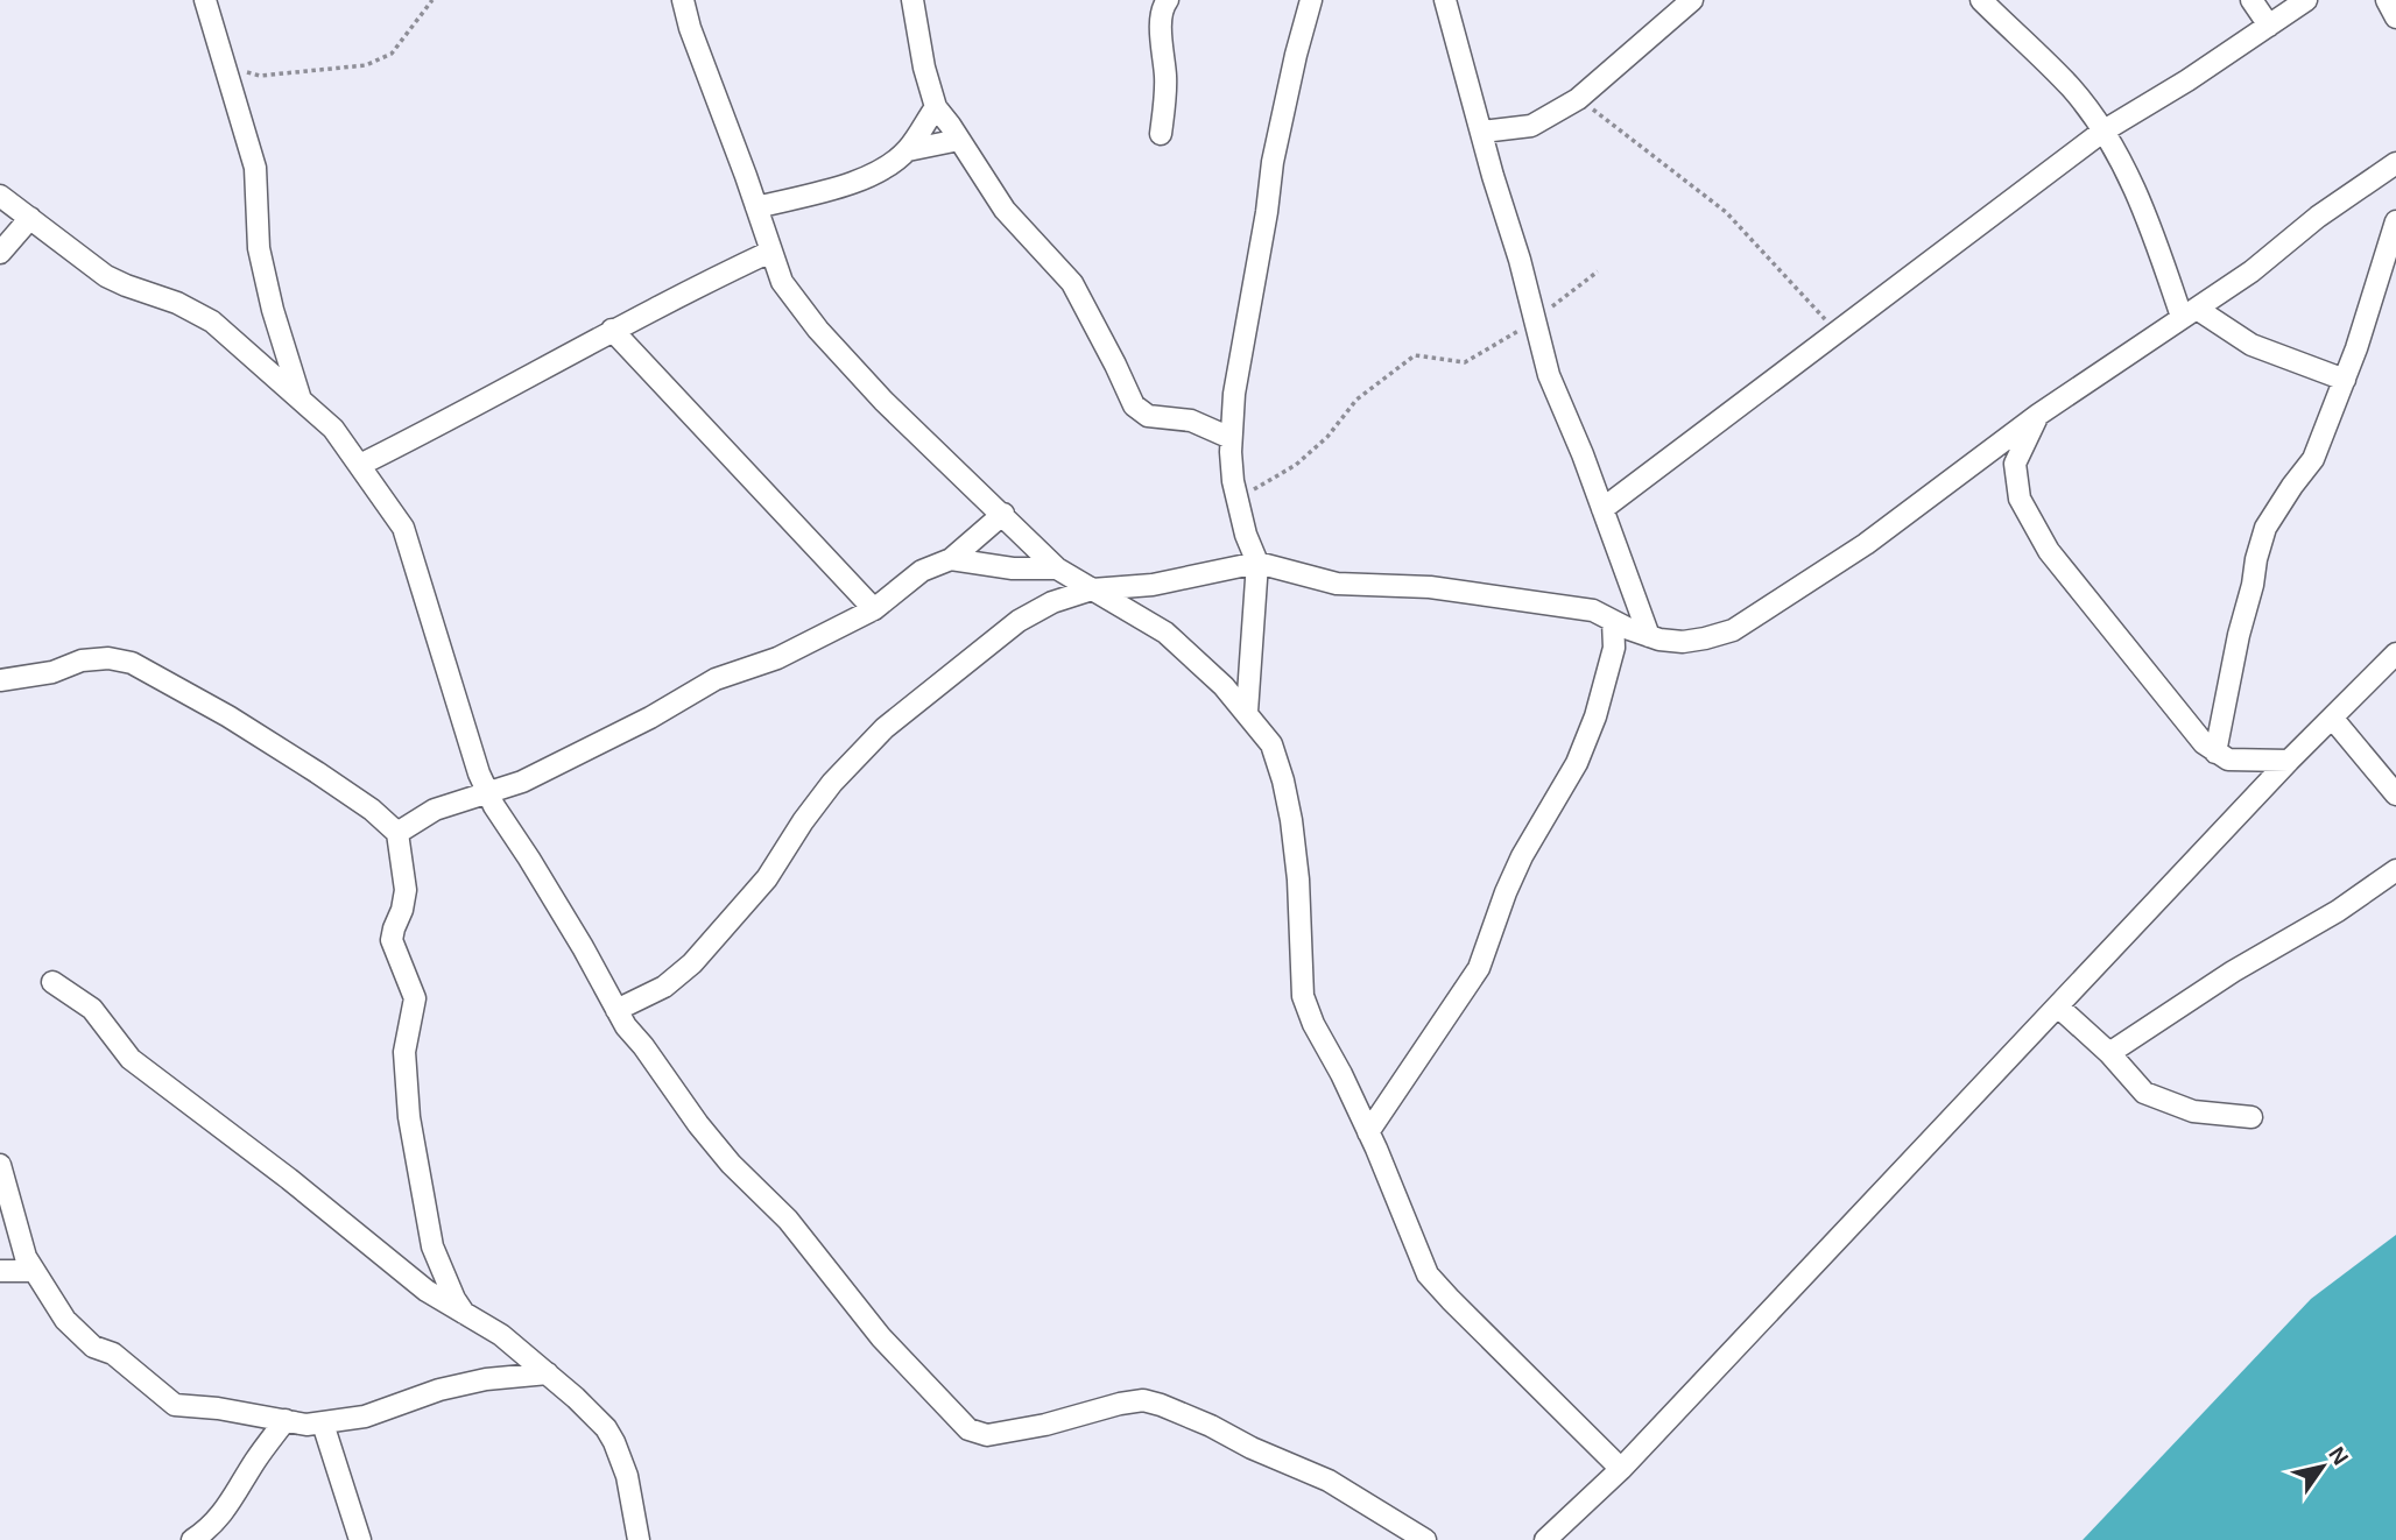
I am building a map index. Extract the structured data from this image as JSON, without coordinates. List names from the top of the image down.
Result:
{
  "north": "top right"
}
